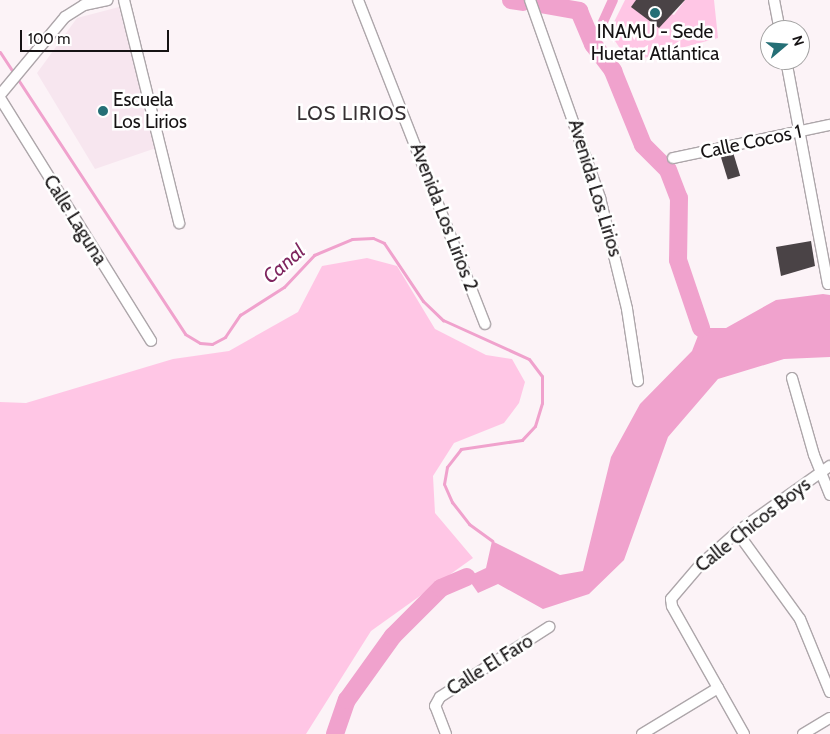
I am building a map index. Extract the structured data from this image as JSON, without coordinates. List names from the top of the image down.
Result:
{
  "streets": {
    "street": [
      "Calle Cocos 1",
      "Avenida Los Lirios",
      "Avenida Los Lirios 2",
      "Calle Laguna",
      "Calle Chicos Boys",
      "Calle El Faro"
    ]
  },
  "districts": ["LOS LIRIOS"],
  "water": ["Canal"],
  "places": ["INAMU - Sede Huetar Atlántica", "Escuela Los Lirios"],
  "scale_bar": "100 m",
  "north": "right"
}
